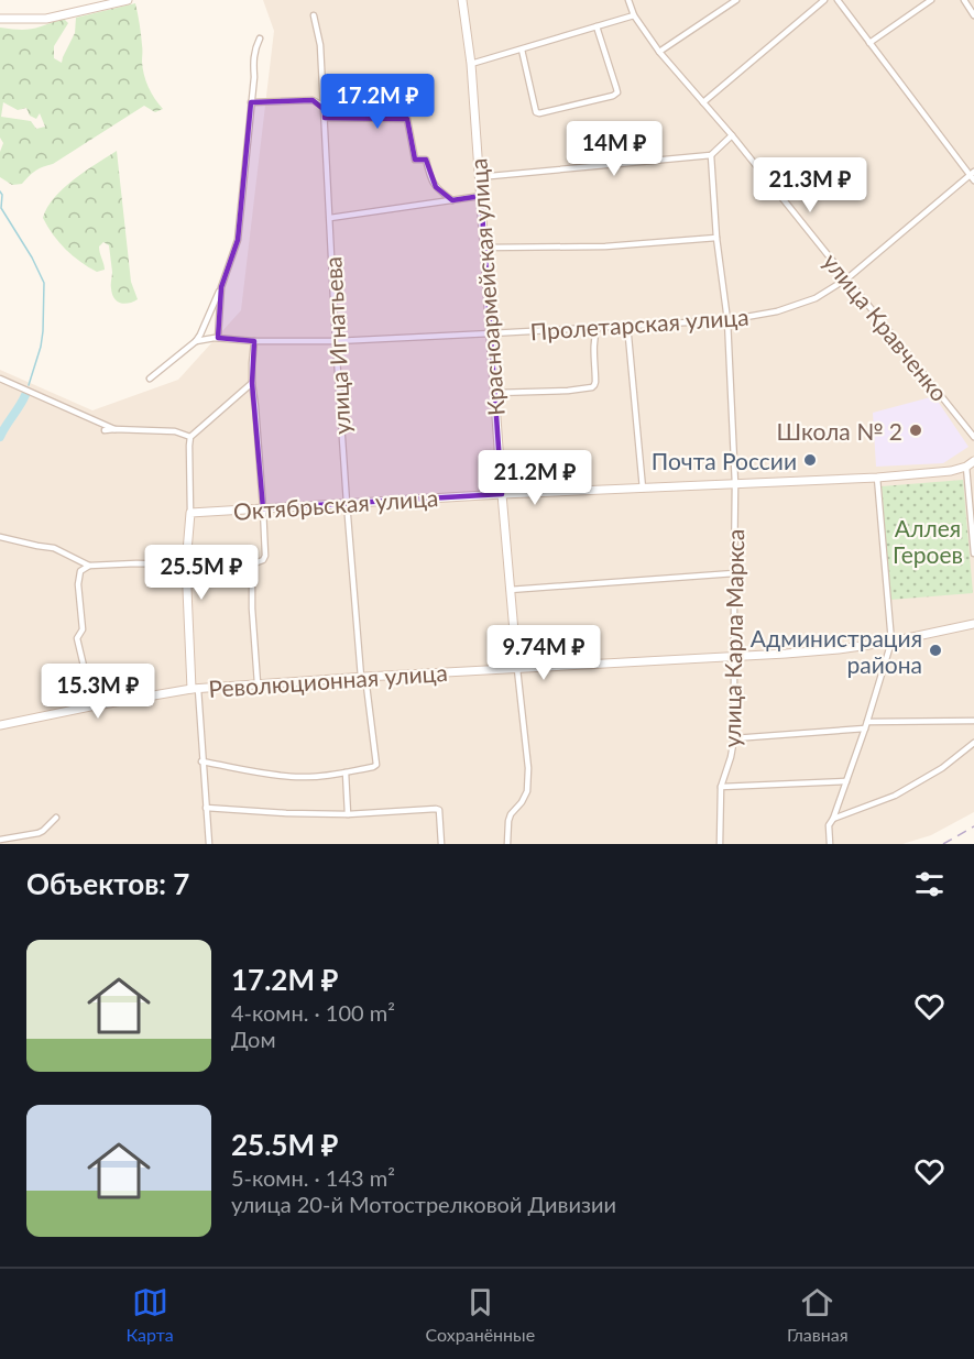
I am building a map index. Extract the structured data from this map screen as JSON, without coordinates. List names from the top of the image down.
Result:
{
  "streets": {
    "street": [
      "Красноармейская улица",
      "Пролетарская улица",
      "улица Кравченко",
      "улица Игнатьева",
      "Октябрьская улица",
      "улица Карла Маркса",
      "Революционная улица"
    ]
  },
  "crossings": [
    ["Красноармейская улица", "Пролетарская улица"],
    ["Красноармейская улица", "Октябрьская улица"],
    ["Красноармейская улица", "Революционная улица"],
    ["Пролетарская улица", "улица Кравченко"],
    ["Пролетарская улица", "улица Игнатьева"],
    ["Пролетарская улица", "улица Карла Маркса"],
    ["улица Игнатьева", "Октябрьская улица"],
    ["улица Игнатьева", "Революционная улица"],
    ["Октябрьская улица", "улица Карла Маркса"],
    ["улица Карла Маркса", "Революционная улица"]
  ],
  "parks": ["Аллея Героев"],
  "places": ["Школа № 2", "Почта России", "Администрация района"],
  "page": {
    "price": [
      "17.2M ₽",
      "14M ₽",
      "21.3M ₽",
      "21.2M ₽",
      "25.5M ₽",
      "9.74M ₽",
      "15.3M ₽"
    ],
    "heading": "Объектов: 7",
    "list": [
      {
        "name": "17.2M ₽",
        "note": "4-комн. · 100 m² · Дом"
      },
      {
        "name": "25.5M ₽",
        "note": "5-комн. · 143 m² · улица 20-й Мотострелковой Дивизии"
      }
    ],
    "tabs": ["Карта", "Сохранённые", "Главная"]
  }
}
